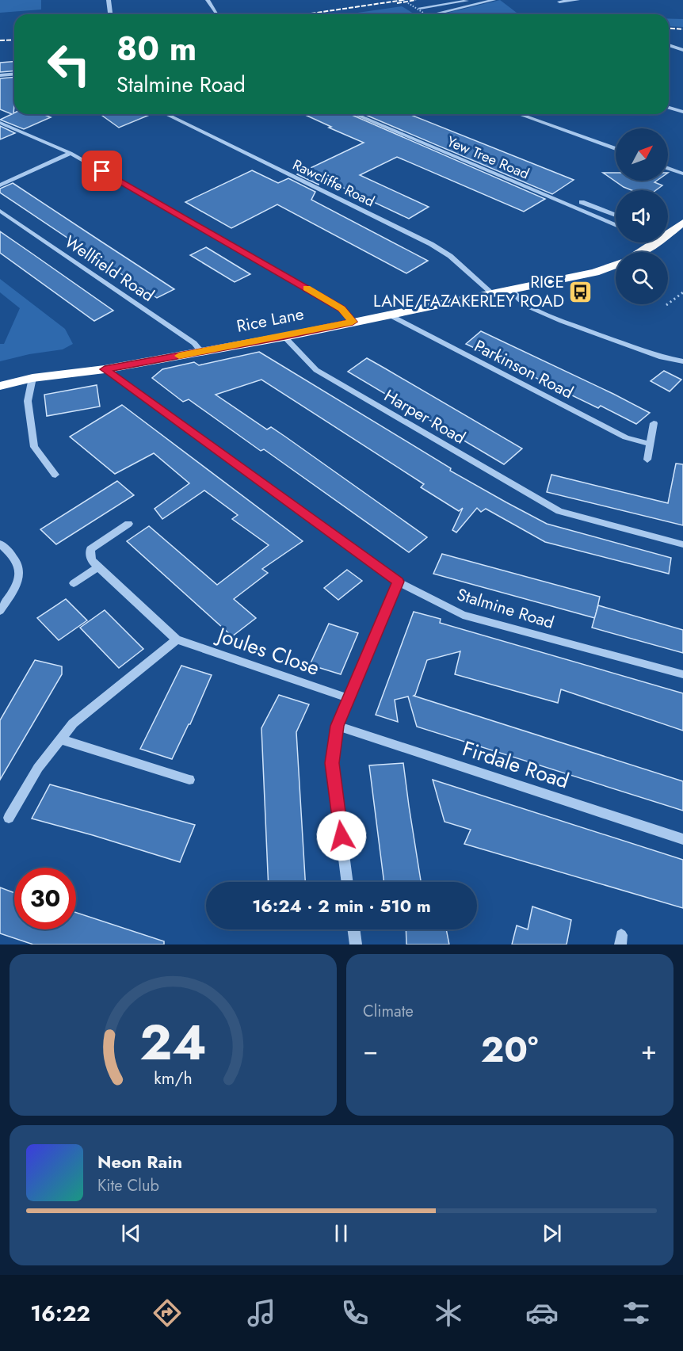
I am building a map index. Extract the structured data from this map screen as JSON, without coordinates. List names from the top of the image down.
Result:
{
  "streets": {
    "highway": ["Rice Lane"],
    "street": [
      "Yew Tree Road",
      "Rawcliffe Road",
      "Wellfield Road",
      "Parkinson Road",
      "Harper Road",
      "Stalmine Road",
      "Joules Close",
      "Firdale Road"
    ]
  },
  "crossings": [
    ["Rawcliffe Road", "Rice Lane"],
    ["Wellfield Road", "Rice Lane"],
    ["Rice Lane", "Parkinson Road"],
    ["Rice Lane", "Harper Road"],
    ["Rice Lane", "Stalmine Road"]
  ],
  "places": {
    "bus stop": ["RICE LANE/FAZAKERLEY ROAD"]
  },
  "north": "top right",
  "page": {
    "turn": ["80 m", "Stalmine Road"],
    "limit": "30",
    "trip": "16:24 · 2 min · 510 m",
    "tile": "Climate",
    "heat": ["−", "20°", "+"],
    "song": ["Neon Rain", "Kite Club"],
    "tabs": "16:22",
    "gauge": ["24", "km/h"]
  }
}
